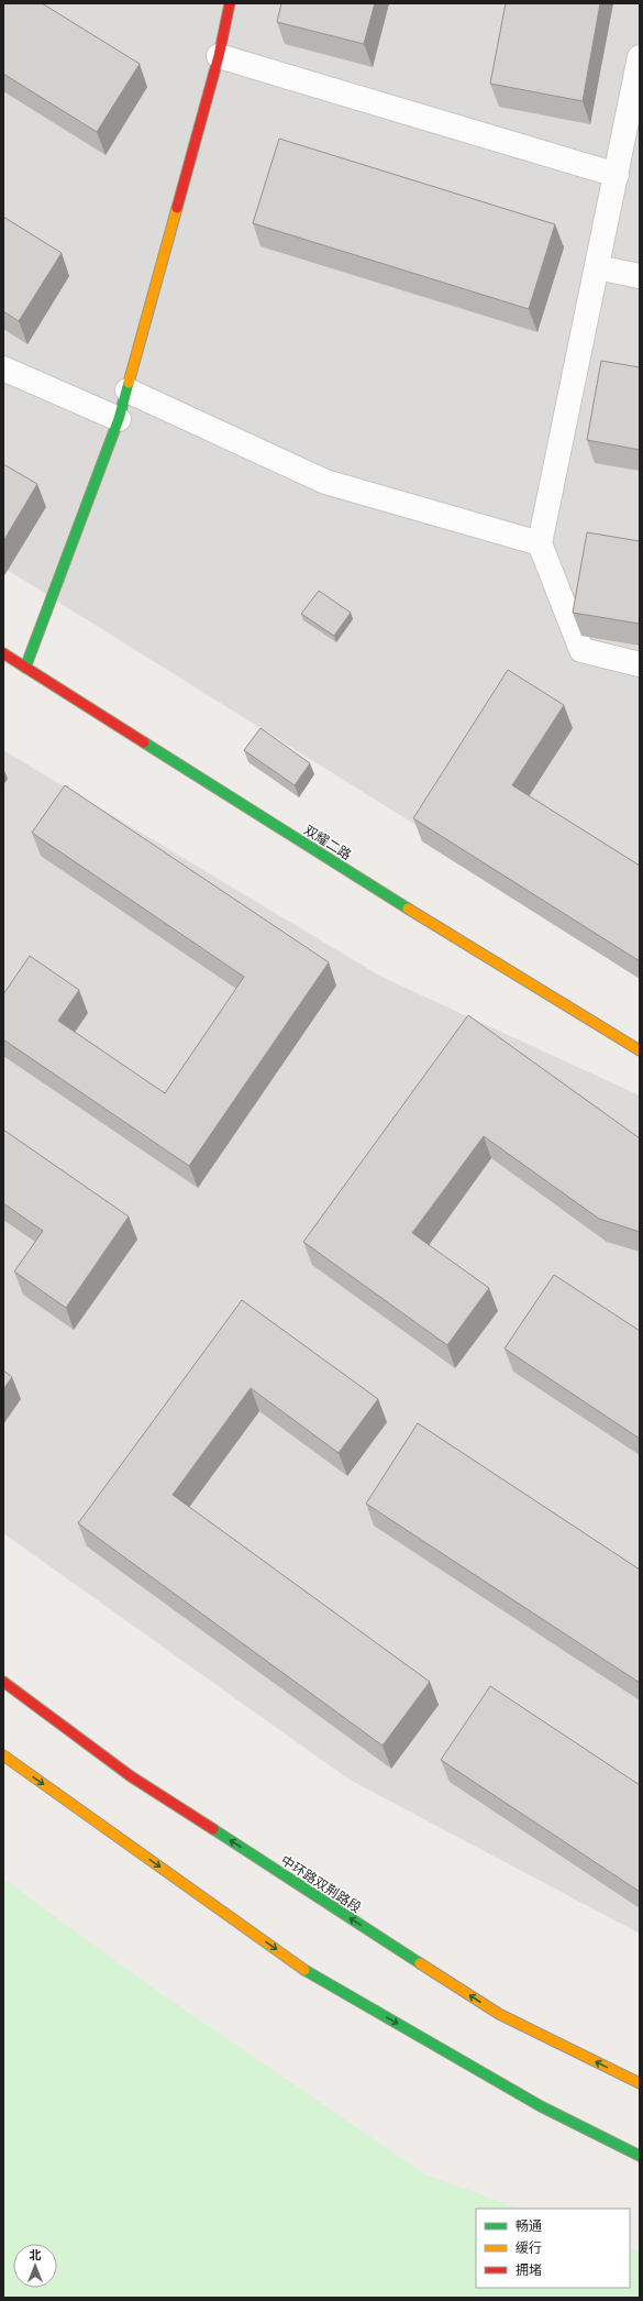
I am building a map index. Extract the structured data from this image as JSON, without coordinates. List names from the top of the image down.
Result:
{
  "streets": {
    "main road": ["双耀二路", "中环路双荆路段"]
  },
  "legend": ["畅通", "缓行", "拥堵"],
  "north": "top"
}
